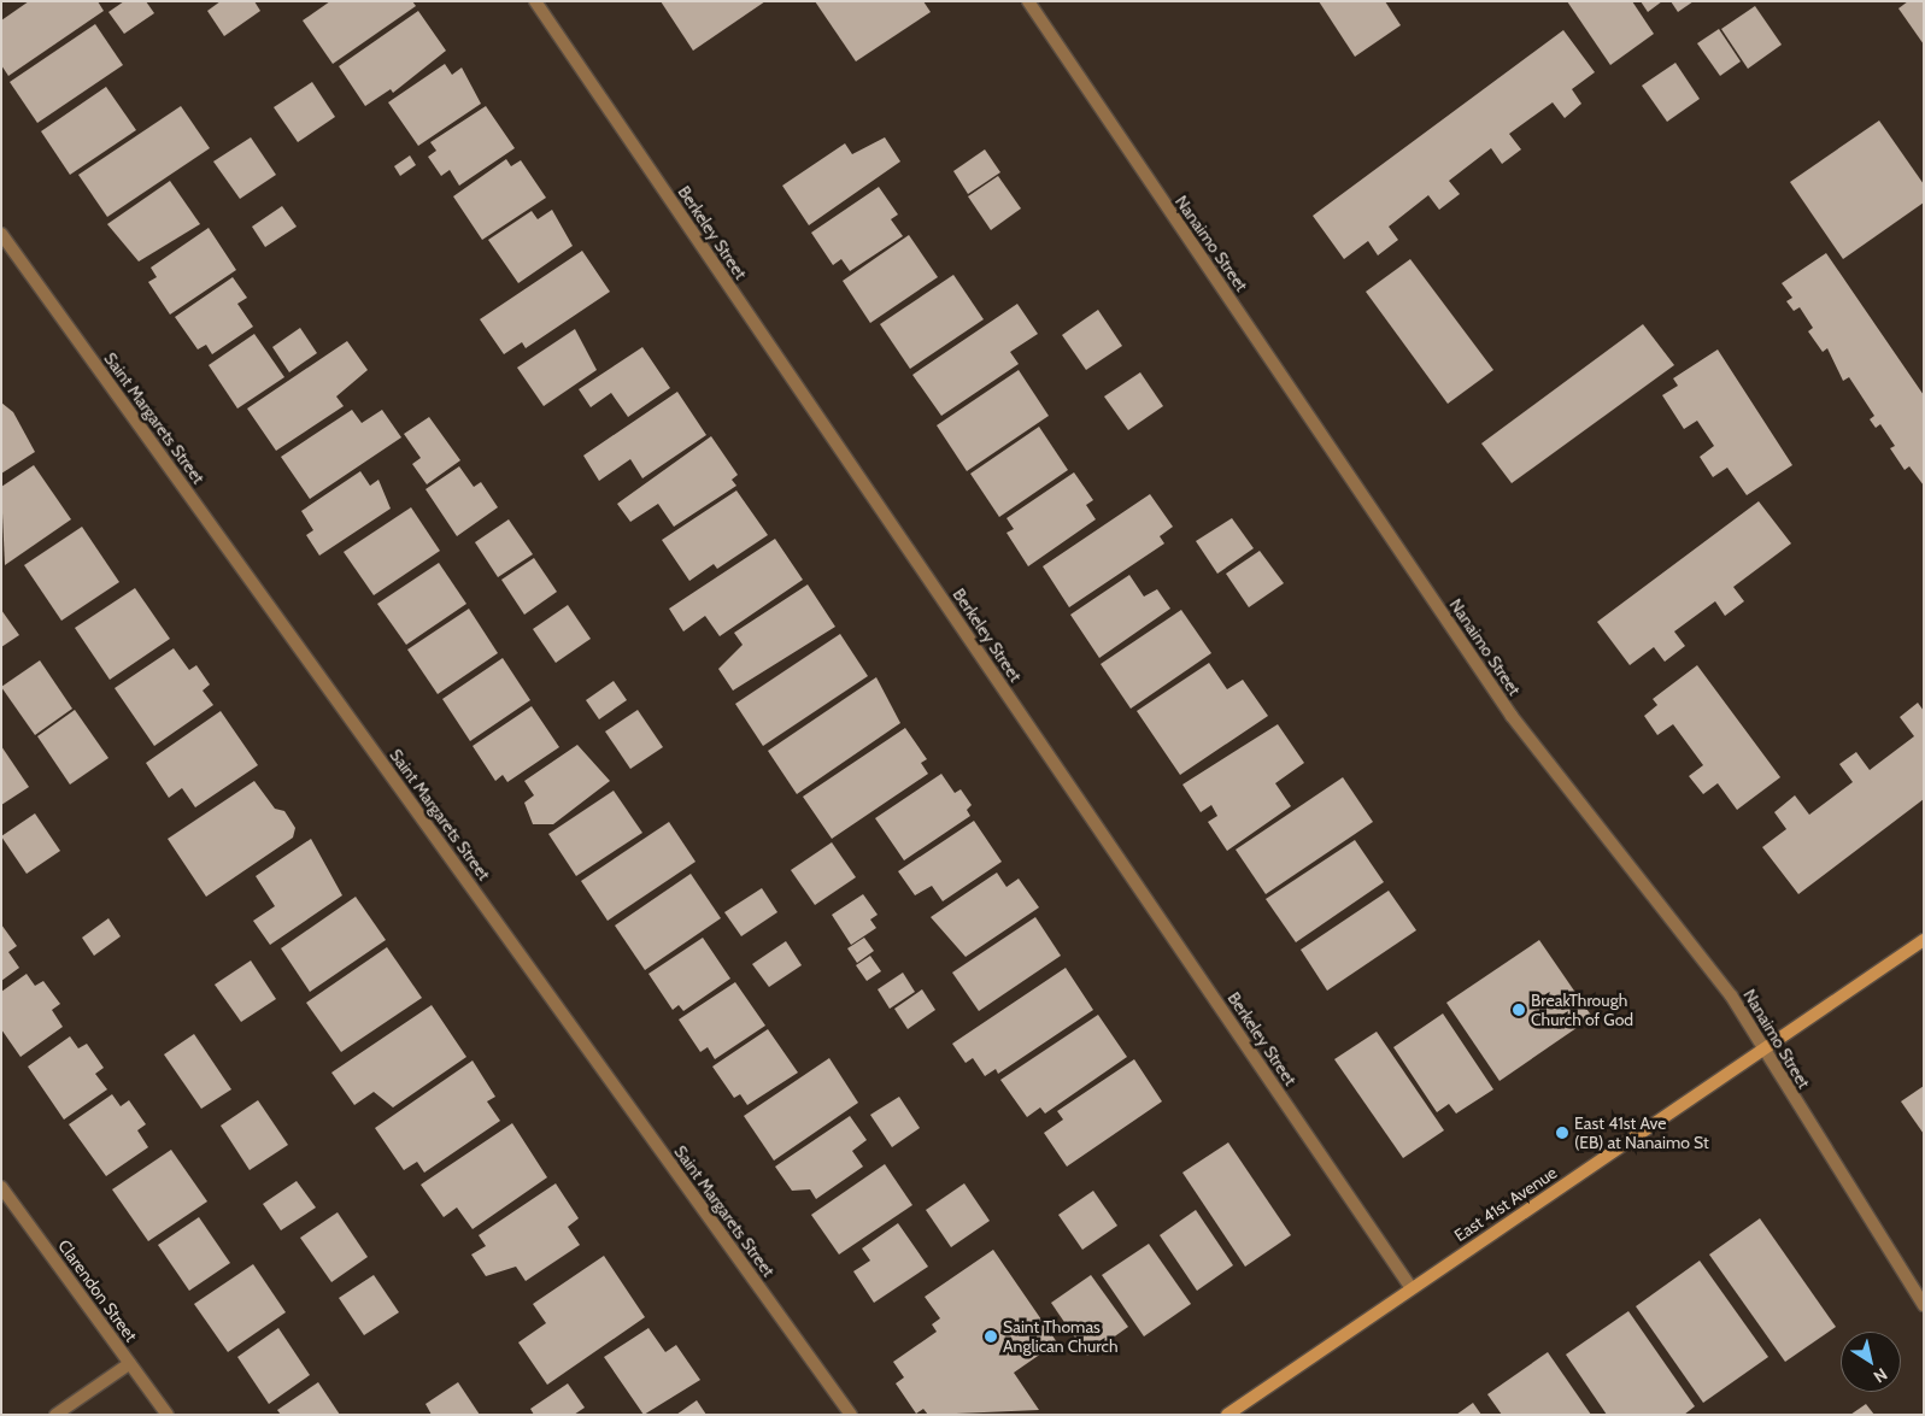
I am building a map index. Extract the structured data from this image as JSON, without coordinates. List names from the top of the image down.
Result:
{
  "streets": {
    "main road": ["East 41st Avenue"],
    "street": [
      "Berkeley Street",
      "Nanaimo Street",
      "Saint Margarets Street",
      "Clarendon Street"
    ]
  },
  "crossings": [
    ["Berkeley Street", "East 41st Avenue"],
    ["Nanaimo Street", "East 41st Avenue"]
  ],
  "places": ["BreakThrough Church of God", "East 41st Ave (EB) at Nanaimo St", "Saint Thomas Anglican Church"],
  "north": "bottom right"
}
